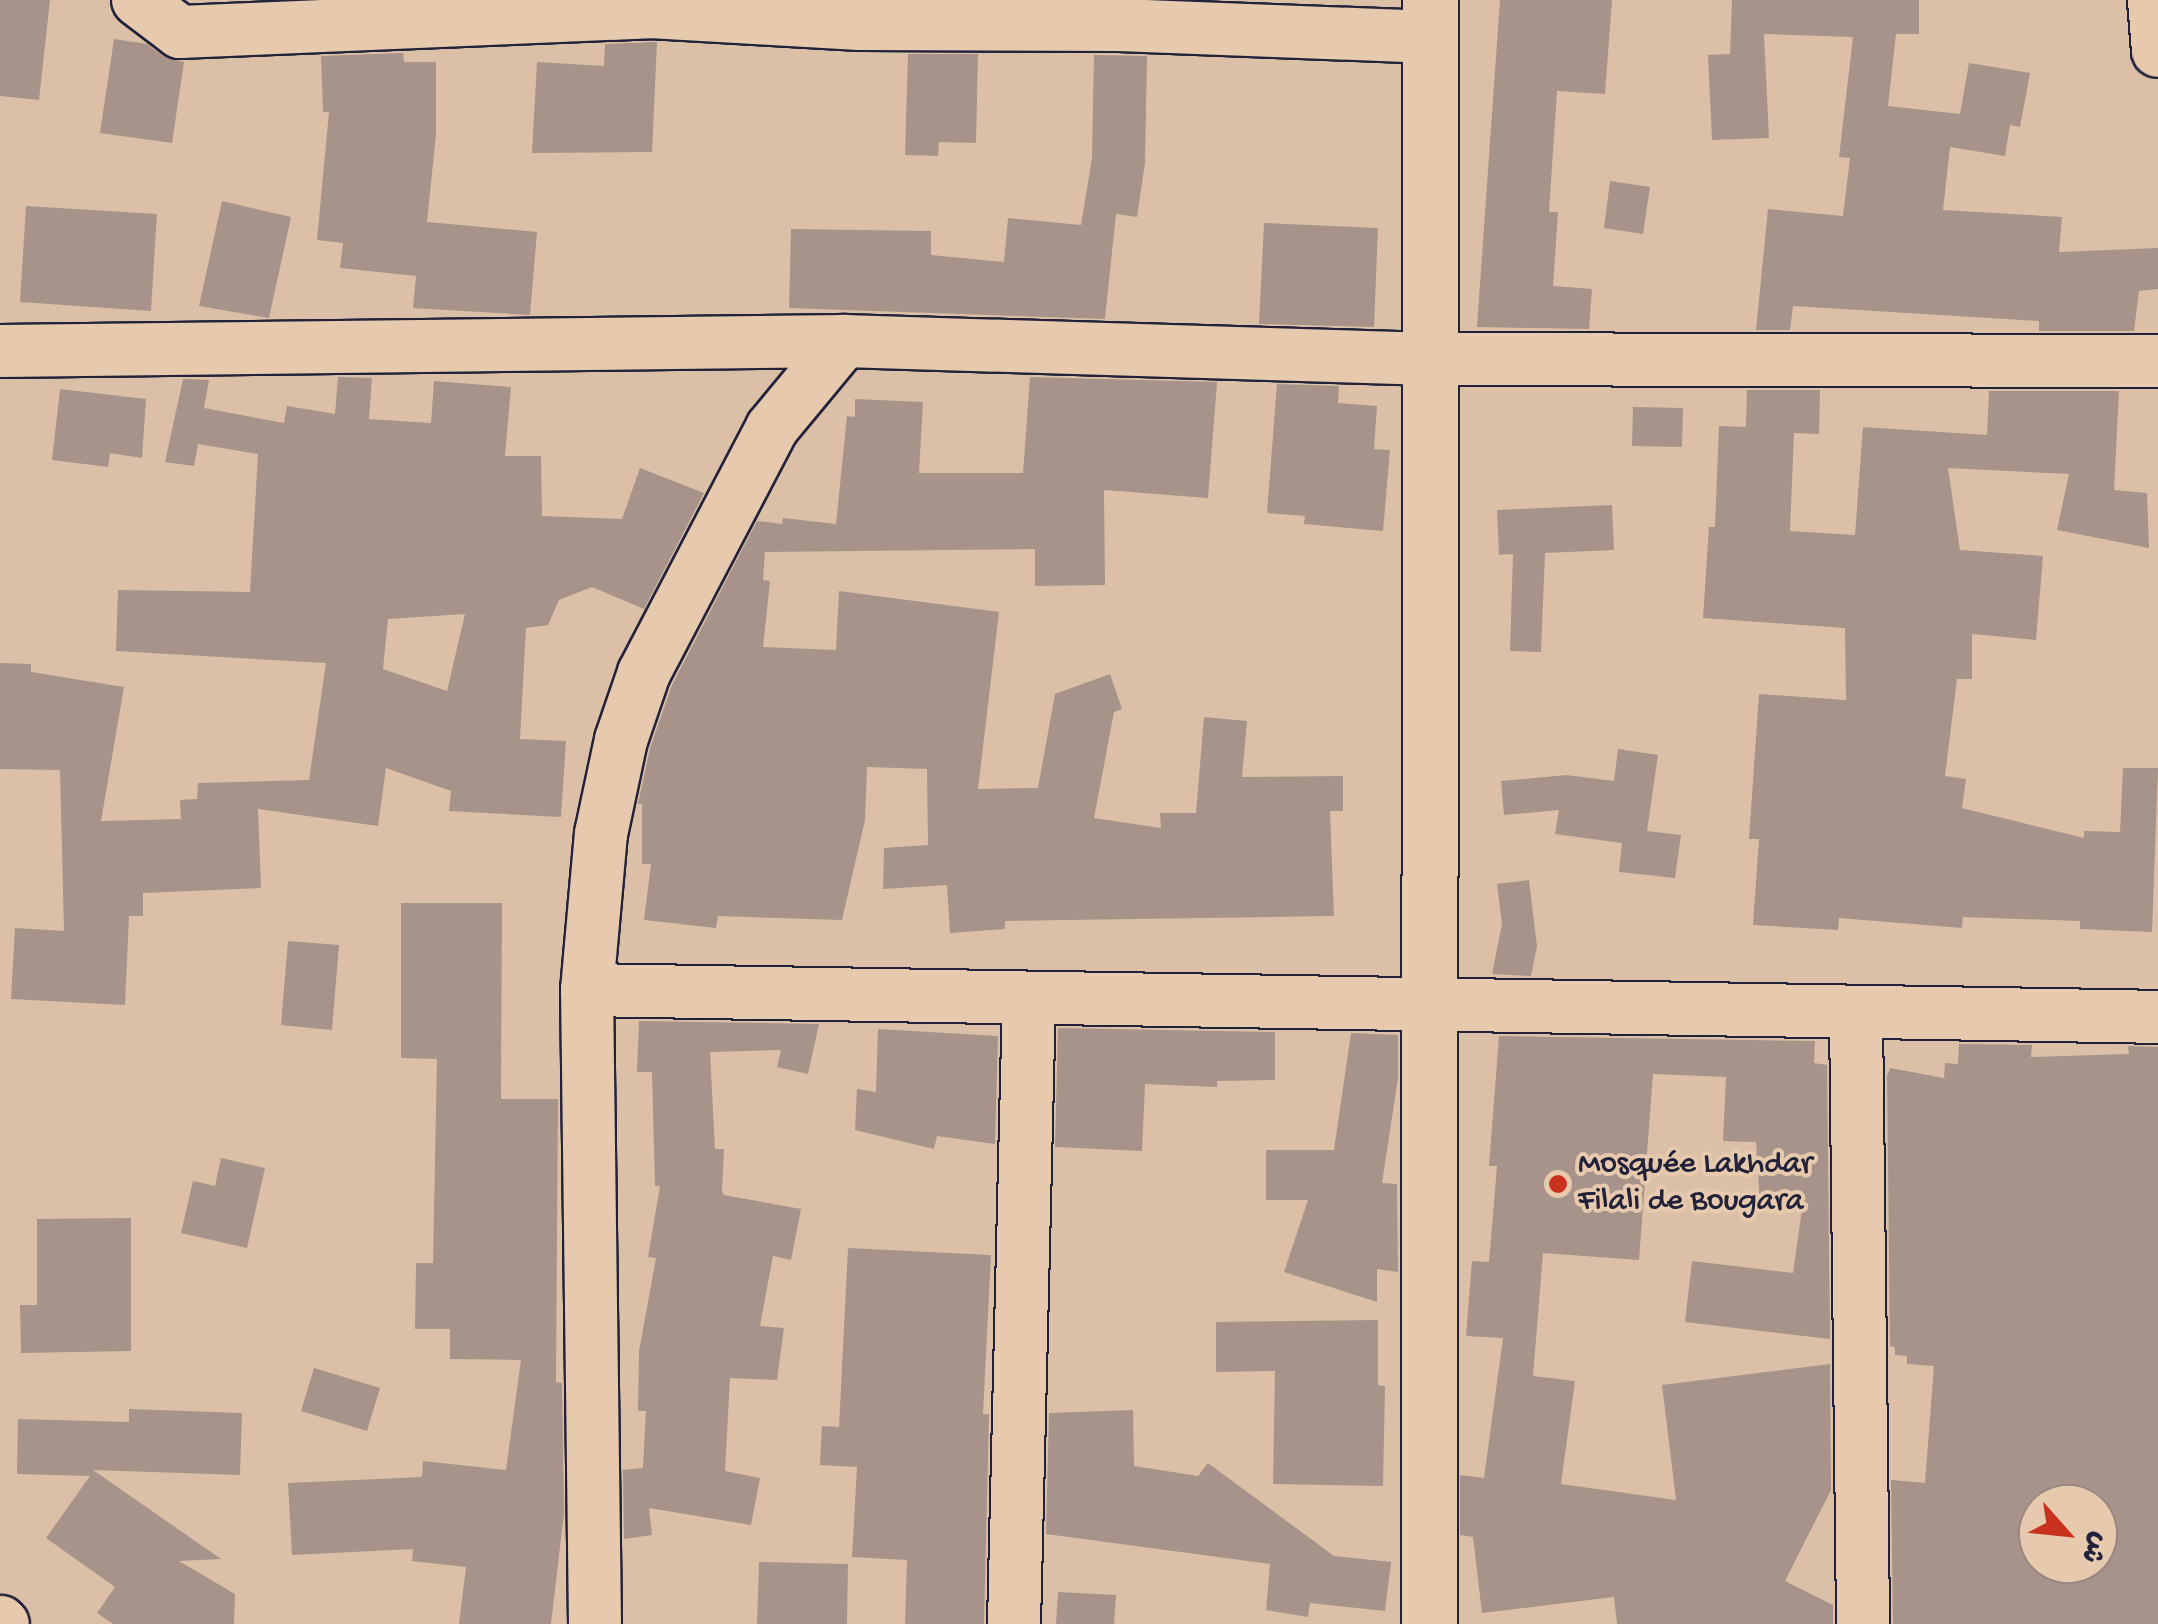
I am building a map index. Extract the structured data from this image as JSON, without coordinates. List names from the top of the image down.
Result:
{
  "places": ["Mosquée Lakhdar Filali de Bougara"],
  "north": "bottom right"
}
